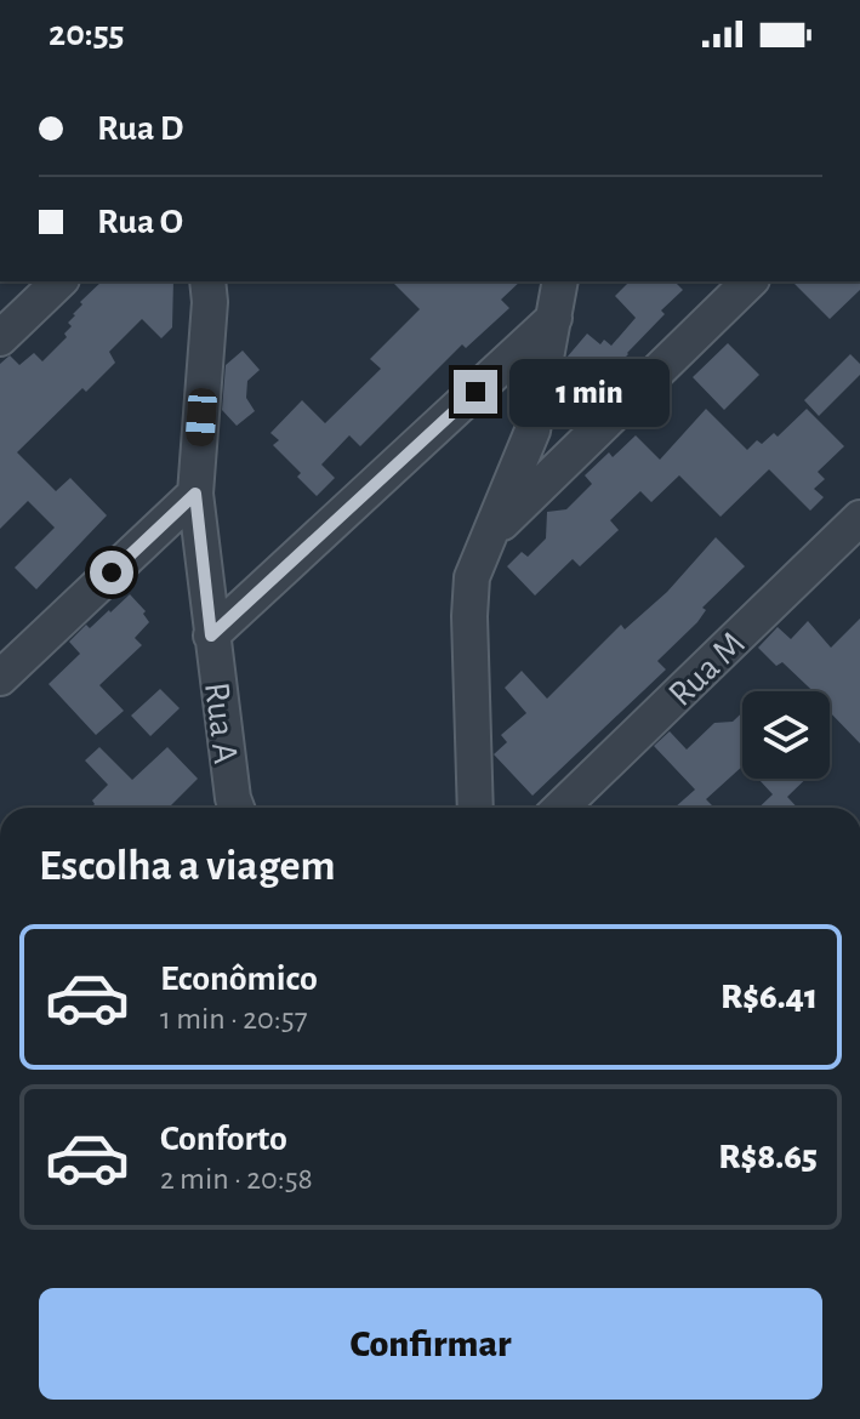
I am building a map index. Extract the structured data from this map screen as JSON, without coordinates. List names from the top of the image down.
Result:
{
  "streets": {
    "street": ["Rua M", "Rua A"]
  },
  "page": {
    "status": "20:55",
    "banner": ["Rua D", "Rua O"],
    "bubble": "1 min",
    "heading": "Escolha a viagem",
    "list": [
      {
        "name": "Econômico",
        "note": "1 min · 20:57",
        "value": "R$6.41"
      },
      {
        "name": "Conforto",
        "note": "2 min · 20:58",
        "value": "R$8.65"
      }
    ],
    "buttons": "Confirmar"
  }
}
